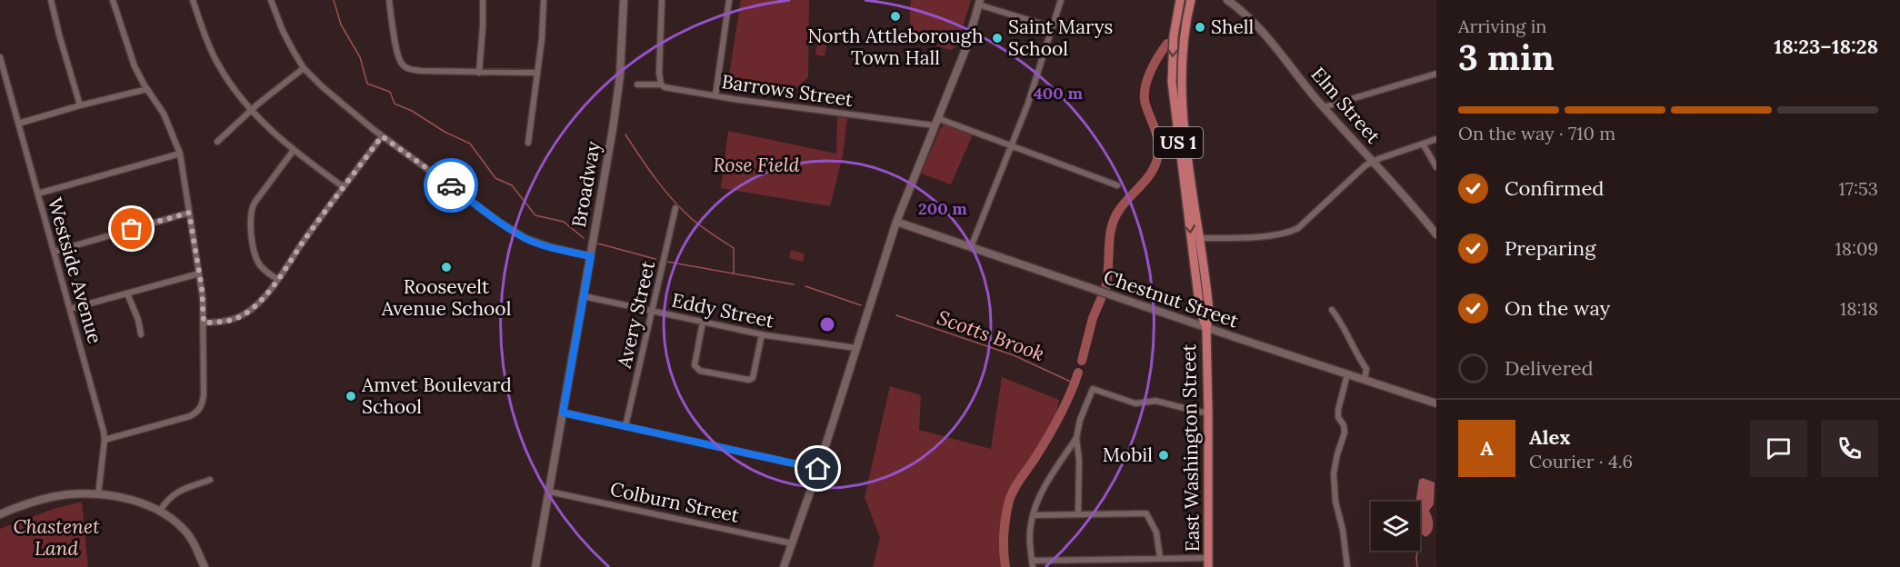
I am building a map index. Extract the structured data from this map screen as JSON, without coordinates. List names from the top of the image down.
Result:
{
  "streets": {
    "main road": ["US 1", "East Washington Street"],
    "street": [
      "Barrows Street",
      "Elm Street",
      "Broadway",
      "Westside Avenue",
      "Chestnut Street",
      "Eddy Street",
      "Avery Street",
      "Colburn Street"
    ]
  },
  "crossings": [
    ["Broadway", "Eddy Street"],
    ["Broadway", "Colburn Street"],
    ["Chestnut Street", "East Washington Street"],
    ["Eddy Street", "Avery Street"]
  ],
  "water": ["Scotts Brook"],
  "parks": ["Rose Field", "Chastenet Land"],
  "places": [
    "North Attleborough Town Hall",
    "Shell",
    "Saint Marys School",
    "Roosevelt Avenue School",
    "Amvet Boulevard School",
    "Mobil"
  ],
  "page": {
    "heading": ["3 min", "Arriving in", "18:23–18:28"],
    "panel": ["Alex", "Courier · 4.6"],
    "bar": "On the way · 710 m",
    "list": [
      ["Confirmed", "17:53"],
      ["Preparing", "18:09"],
      ["On the way", "18:18"],
      "Delivered"
    ],
    "round": "A"
  },
  "rings": ["400 m", "200 m"]
}
